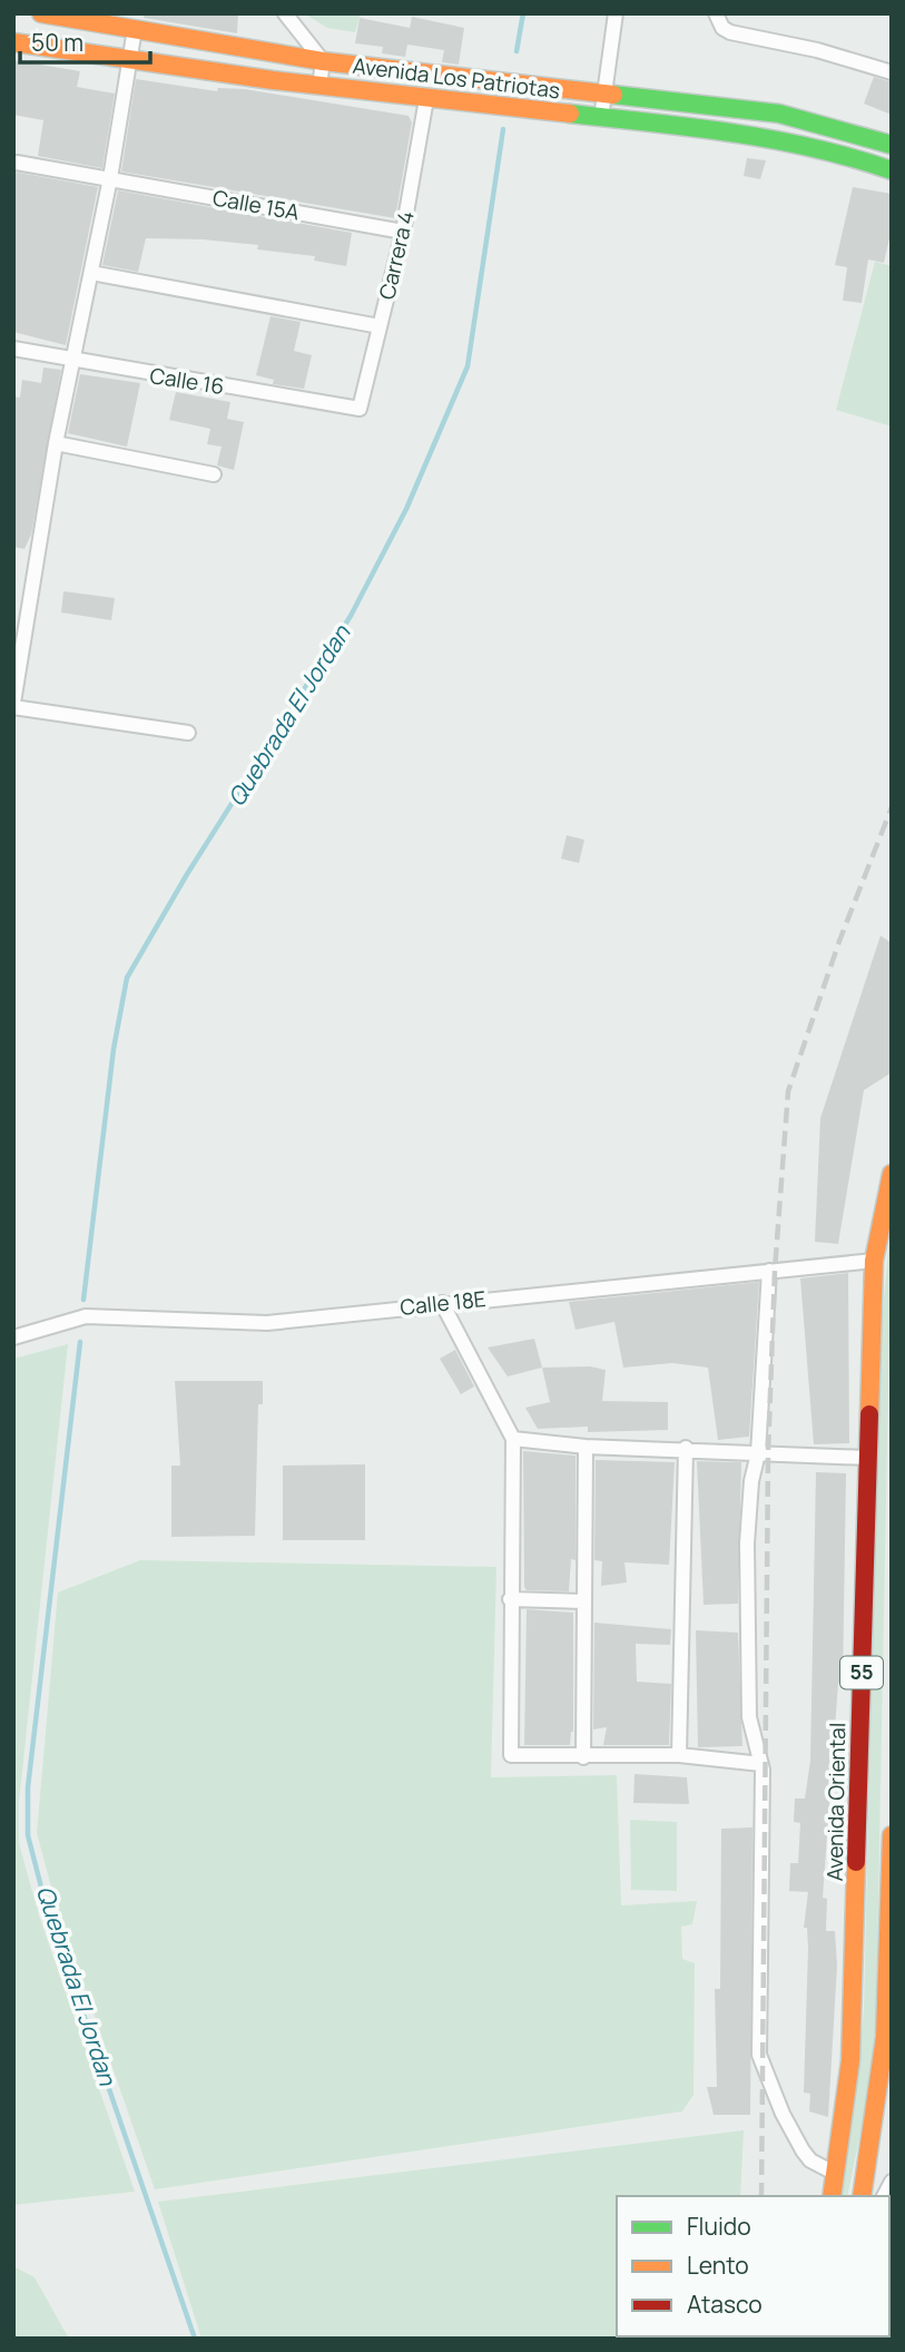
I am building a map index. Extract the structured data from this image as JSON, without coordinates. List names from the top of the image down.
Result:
{
  "streets": {
    "main road": ["Avenida Los Patriotas", "55", "Avenida Oriental"],
    "street": [
      "Calle 15A",
      "Carrera 4",
      "Calle 16",
      "Calle 18E"
    ]
  },
  "crossings": [
    ["Avenida Los Patriotas", "Carrera 4"],
    ["Calle 15A", "Carrera 4"],
    ["Carrera 4", "Calle 16"],
    ["Calle 18E", "Avenida Oriental"]
  ],
  "water": ["Quebrada El Jordan"],
  "legend": ["Fluido", "Lento", "Atasco"],
  "scale_bar": "50 m"
}
